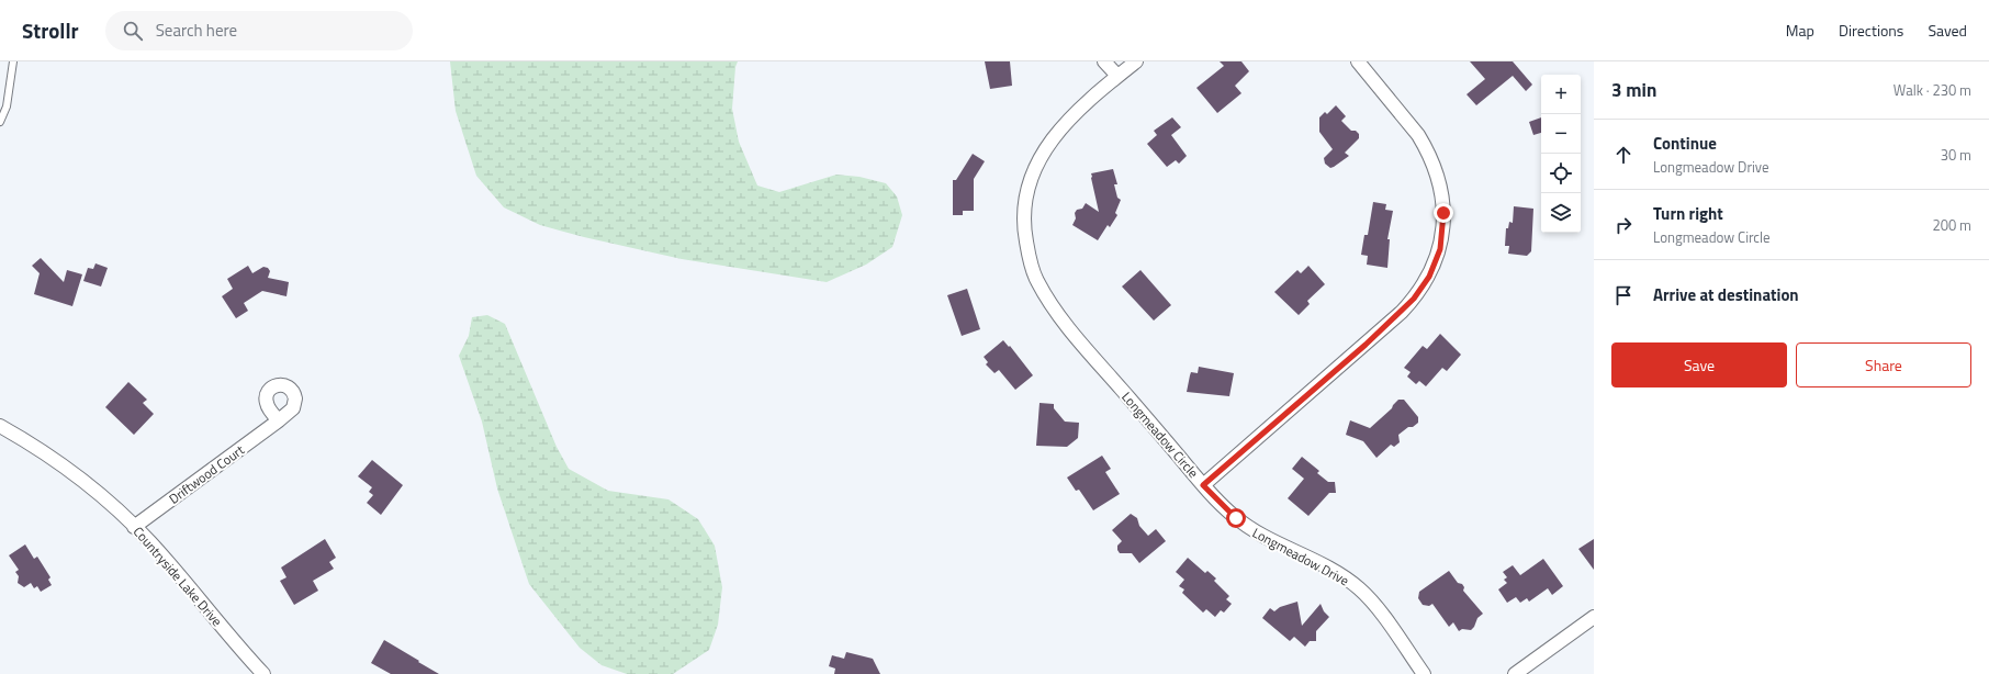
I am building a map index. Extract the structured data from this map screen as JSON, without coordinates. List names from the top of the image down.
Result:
{
  "streets": {
    "street": [
      "Longmeadow Circle",
      "Driftwood Court",
      "Longmeadow Drive",
      "Countryside Lake Drive"
    ]
  },
  "crossings": [
    ["Longmeadow Circle", "Longmeadow Drive"],
    ["Driftwood Court", "Countryside Lake Drive"]
  ],
  "page": {
    "header": "Strollr",
    "search": "Search here",
    "nav": ["Map", "Directions", "Saved"],
    "heading": ["3 min", "Walk · 230 m"],
    "map_buttons": ["+", "−"],
    "list": [
      ["Continue", "Longmeadow Drive", "30 m"],
      ["Turn right", "Longmeadow Circle", "200 m"],
      "Arrive at destination"
    ],
    "buttons": ["Save", "Share"]
  }
}
